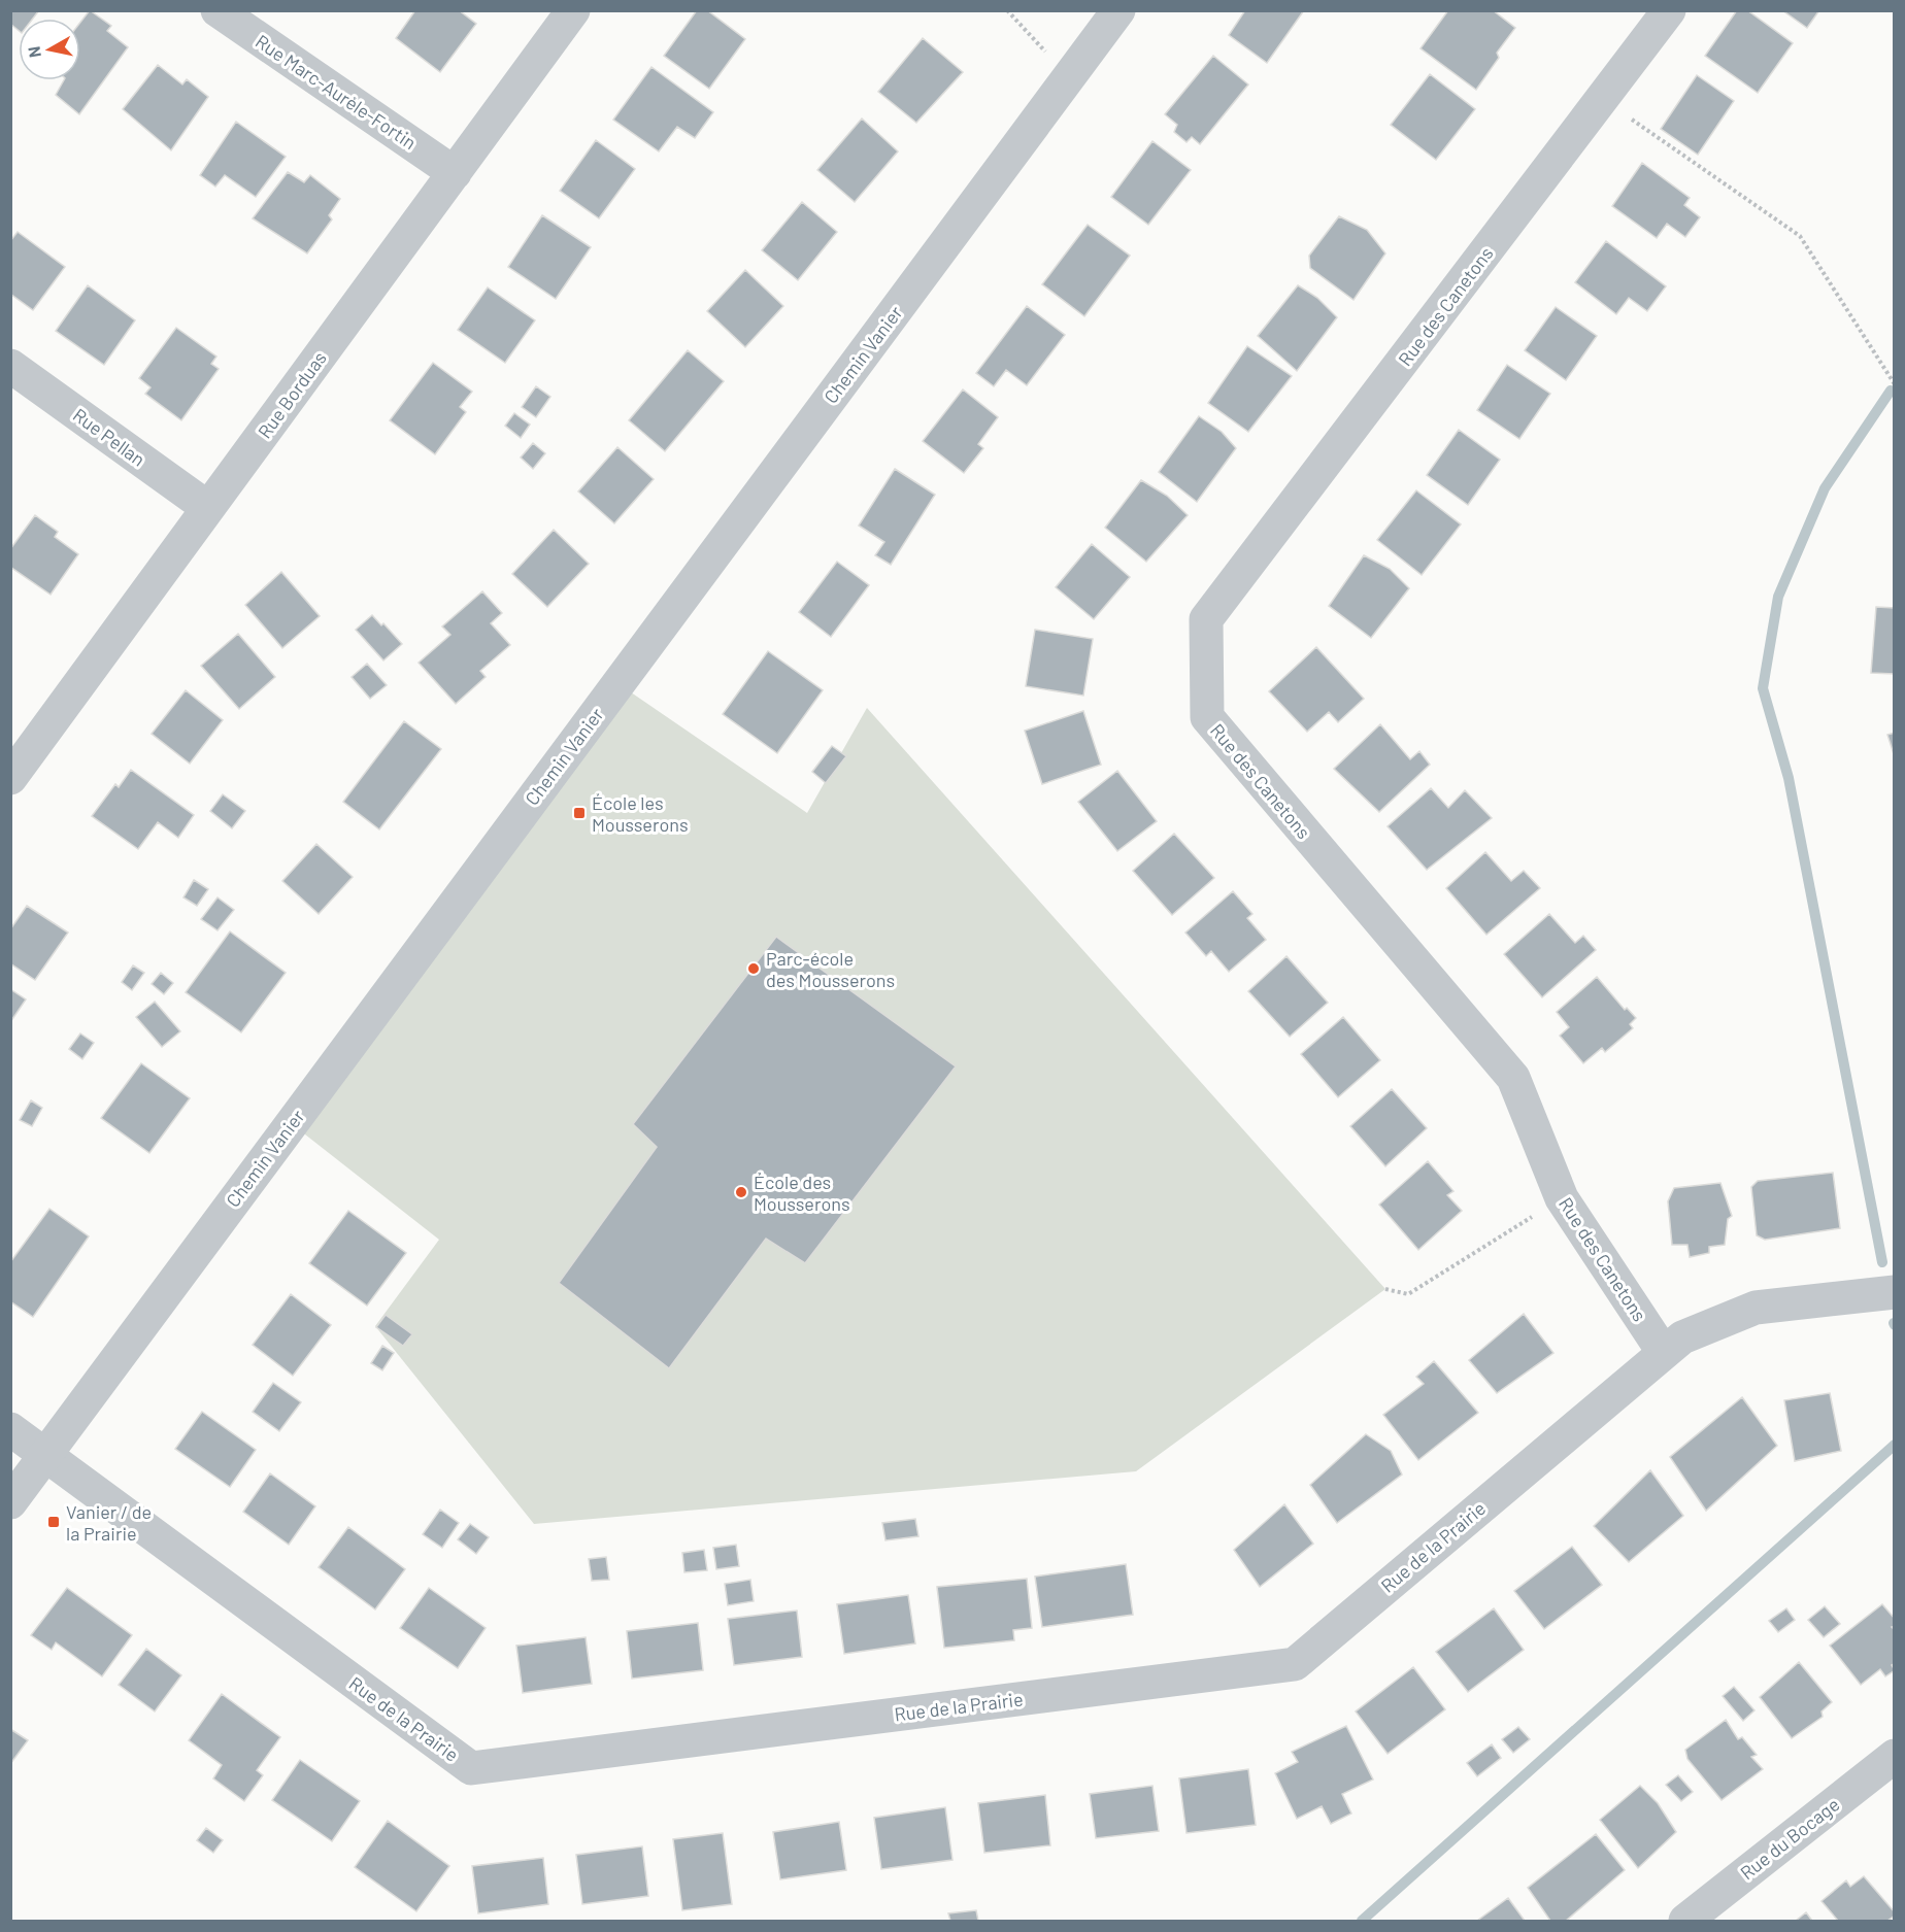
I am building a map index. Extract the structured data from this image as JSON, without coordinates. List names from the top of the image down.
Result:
{
  "streets": {
    "street": [
      "Rue Marc-Aurèle-Fortin",
      "Rue des Canetons",
      "Chemin Vanier",
      "Rue Borduas",
      "Rue Pellan",
      "Rue de la Prairie",
      "Rue du Bocage"
    ]
  },
  "crossings": [
    ["Rue Marc-Aurèle-Fortin", "Rue Borduas"],
    ["Rue des Canetons", "Rue de la Prairie"],
    ["Chemin Vanier", "Rue de la Prairie"],
    ["Rue Borduas", "Rue Pellan"]
  ],
  "places": {
    "transit": ["École les Mousserons", "Vanier / de la Prairie"],
    "other": ["Parc-école des Mousserons", "École des Mousserons"]
  },
  "north": "left"
}
